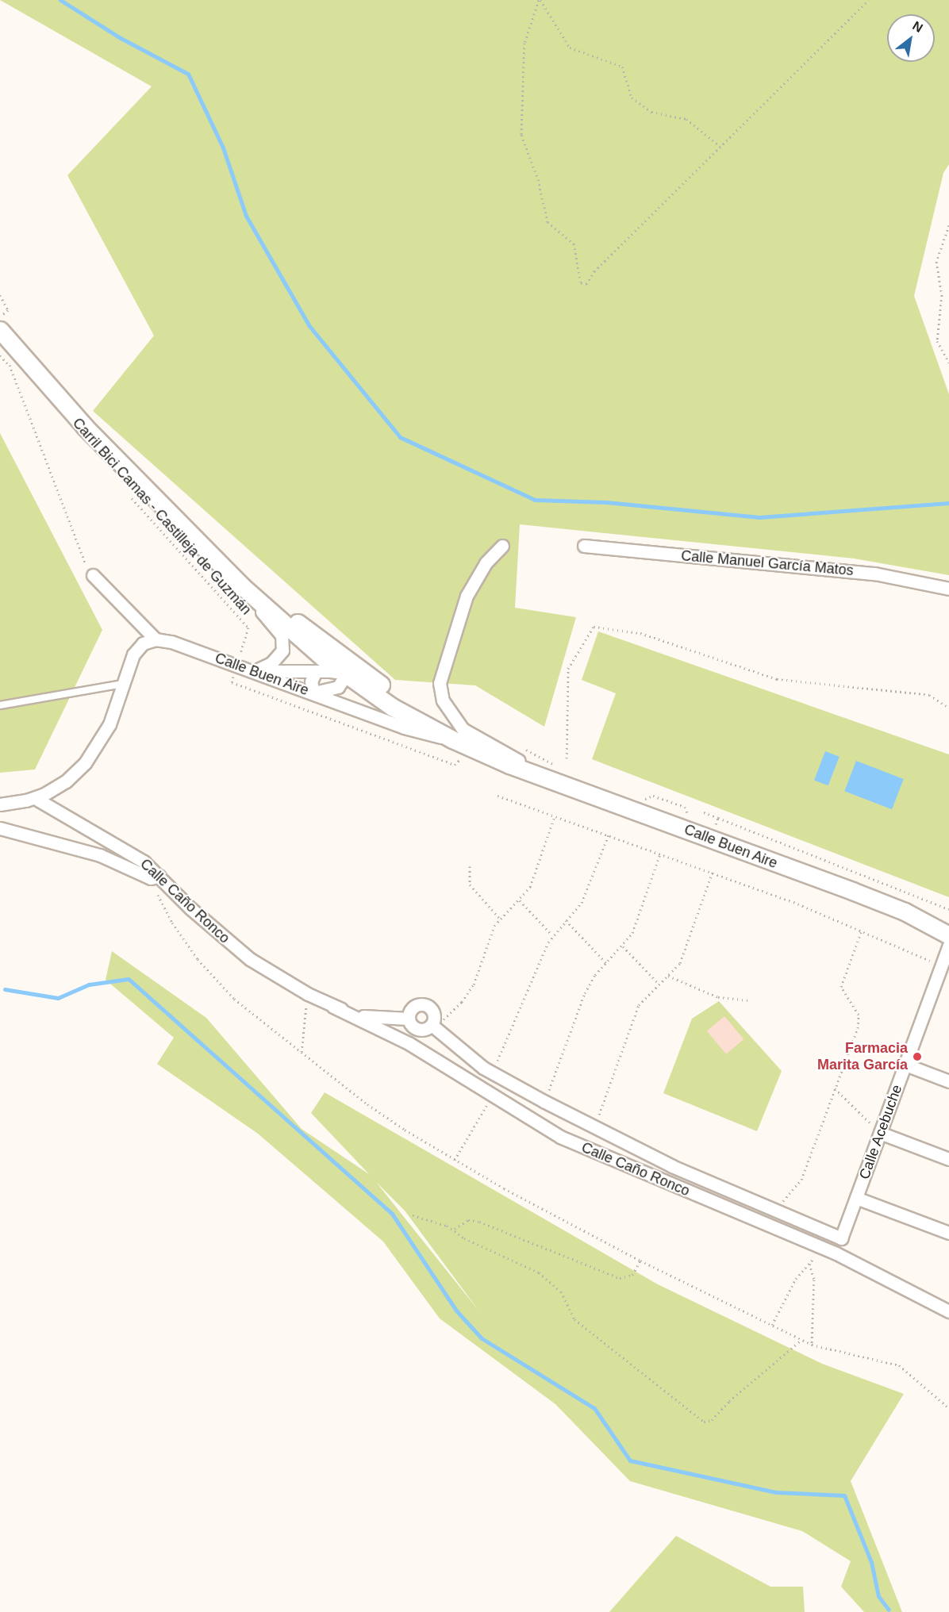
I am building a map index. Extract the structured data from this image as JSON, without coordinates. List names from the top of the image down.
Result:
{
  "streets": {
    "main road": ["Calle Buen Aire"],
    "street": ["Calle Manuel García Matos", "Calle Caño Ronco", "Calle Acebuche"],
    "path": ["Carril Bici Camas - Castilleja de Guzmán"]
  },
  "places": ["Farmacia Marita García"],
  "north": "top right"
}
